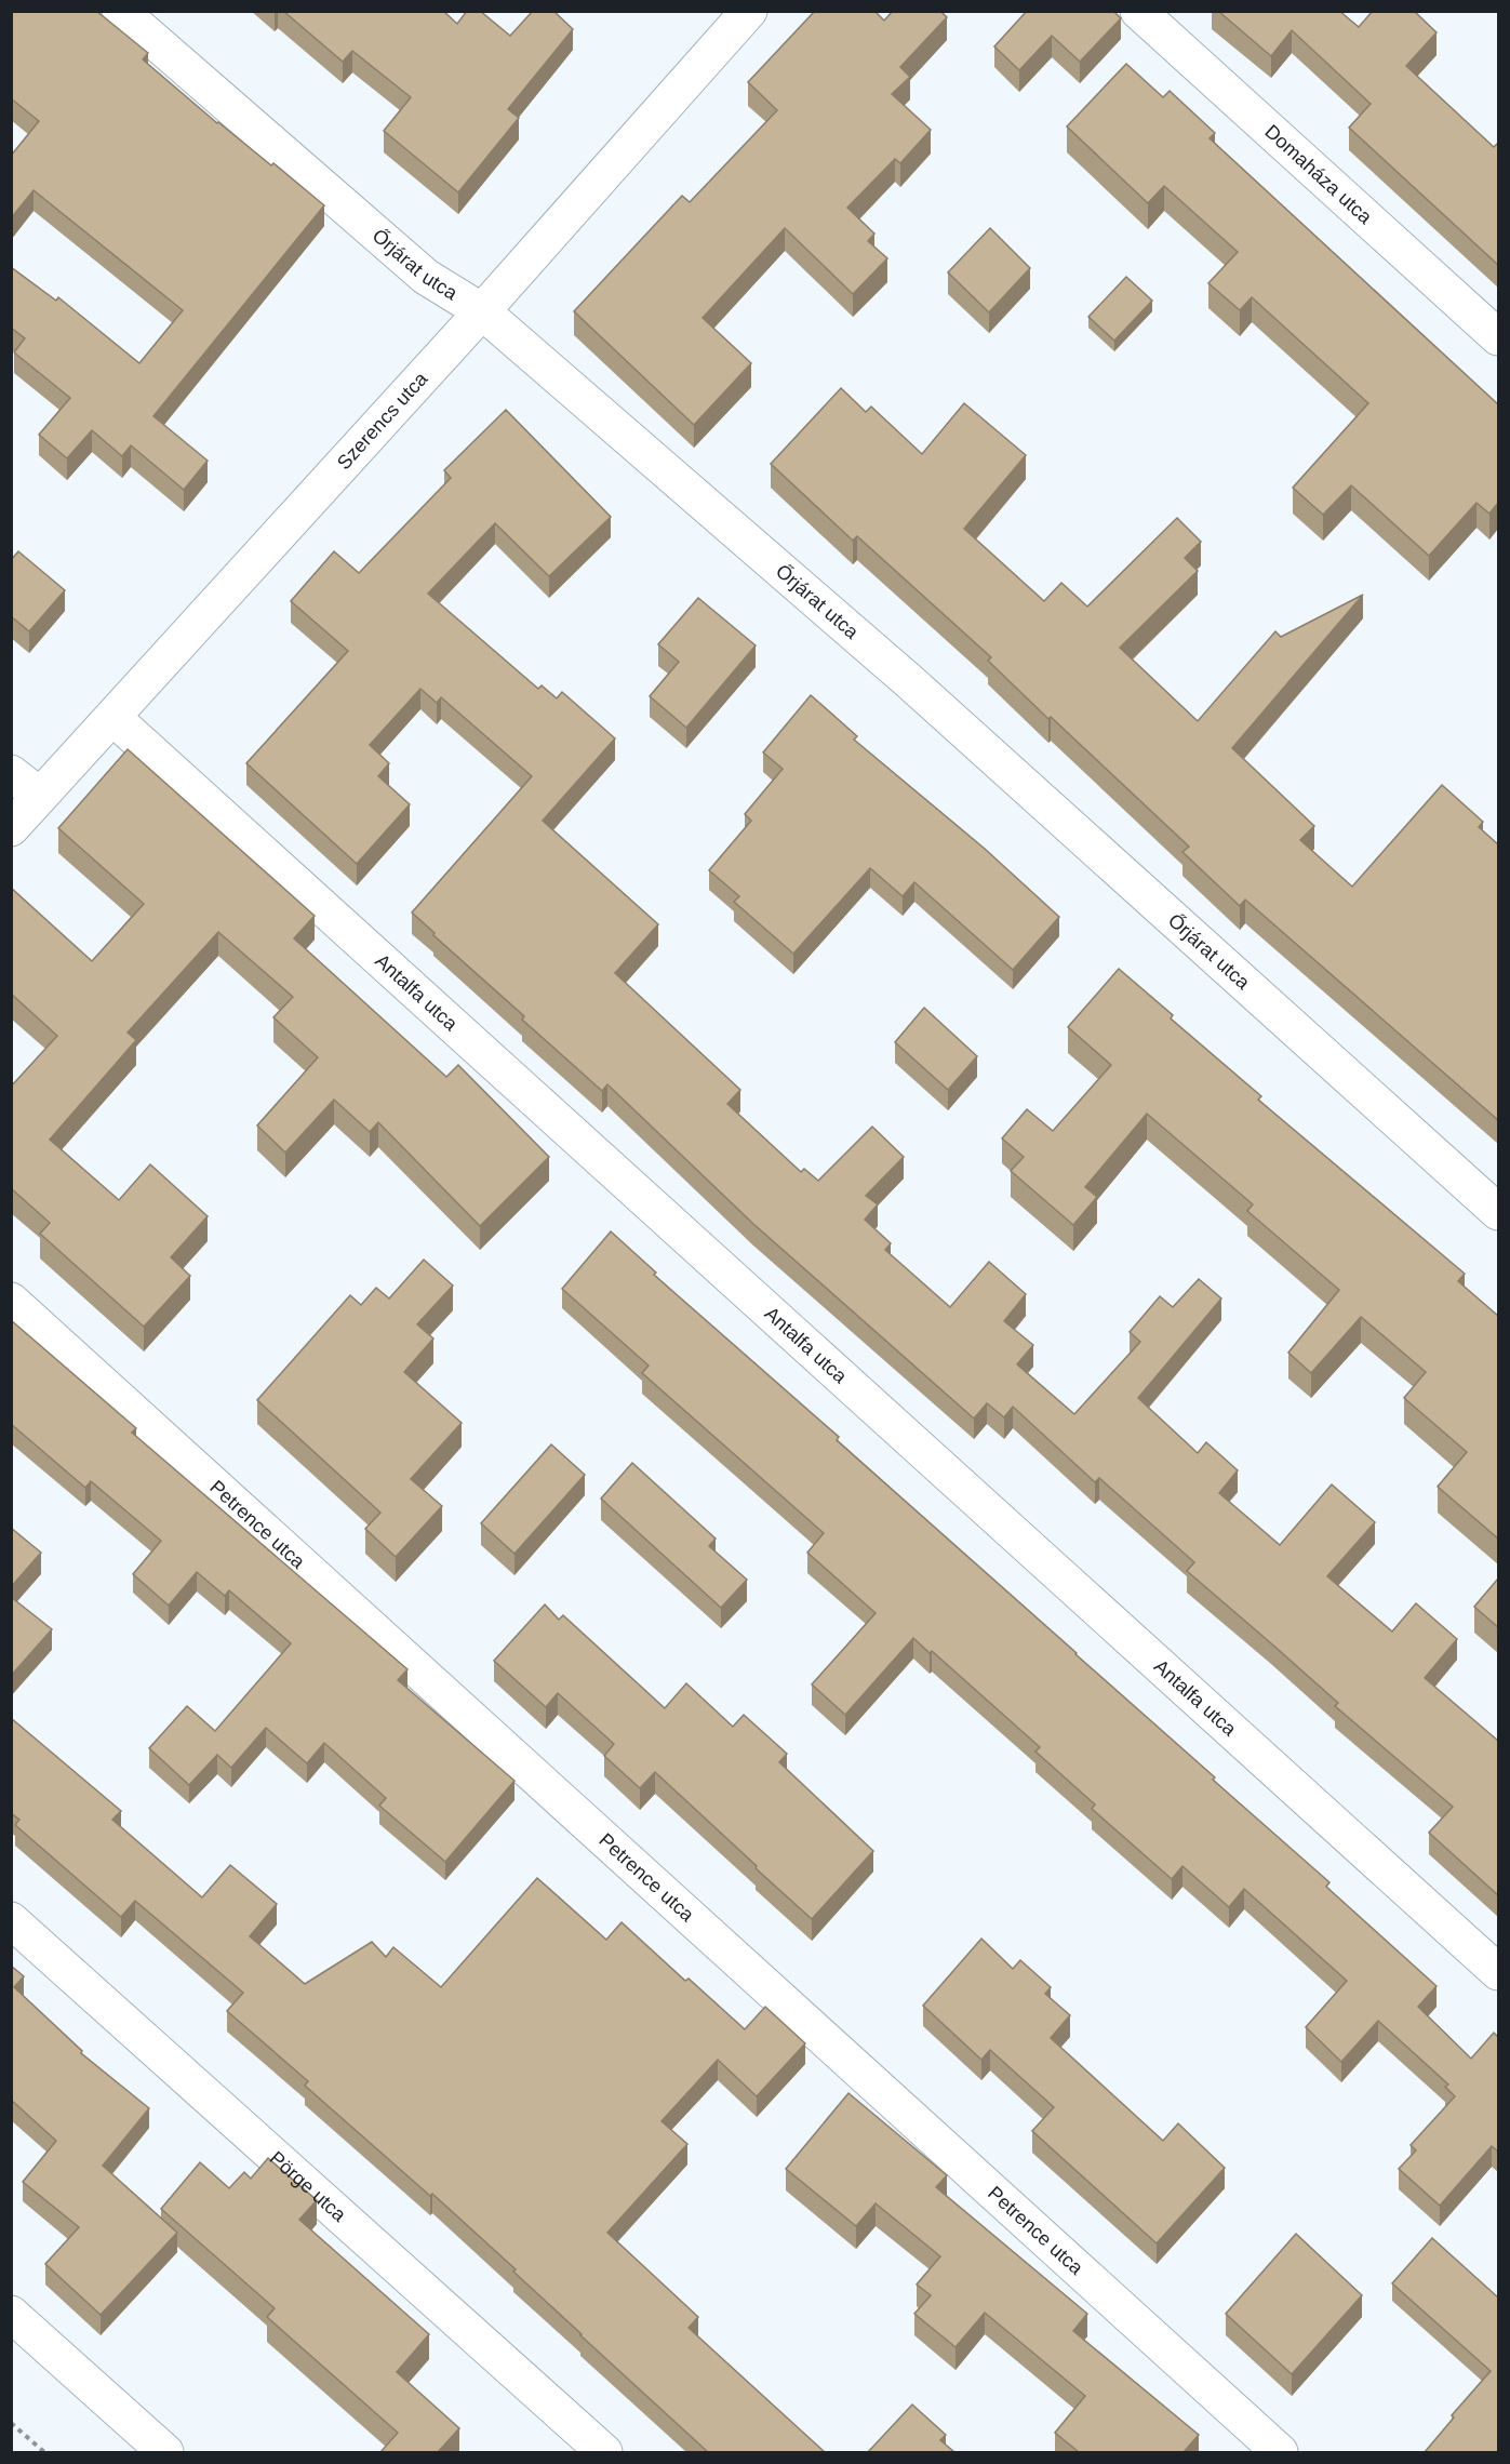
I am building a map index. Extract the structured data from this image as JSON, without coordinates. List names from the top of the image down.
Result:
{
  "streets": {
    "street": [
      "Domaháza utca",
      "Őrjárat utca",
      "Szerencs utca",
      "Antalfa utca",
      "Petrence utca",
      "Pörge utca"
    ]
  },
  "crossings": [
    ["Őrjárat utca", "Szerencs utca"],
    ["Szerencs utca", "Antalfa utca"]
  ]
}
